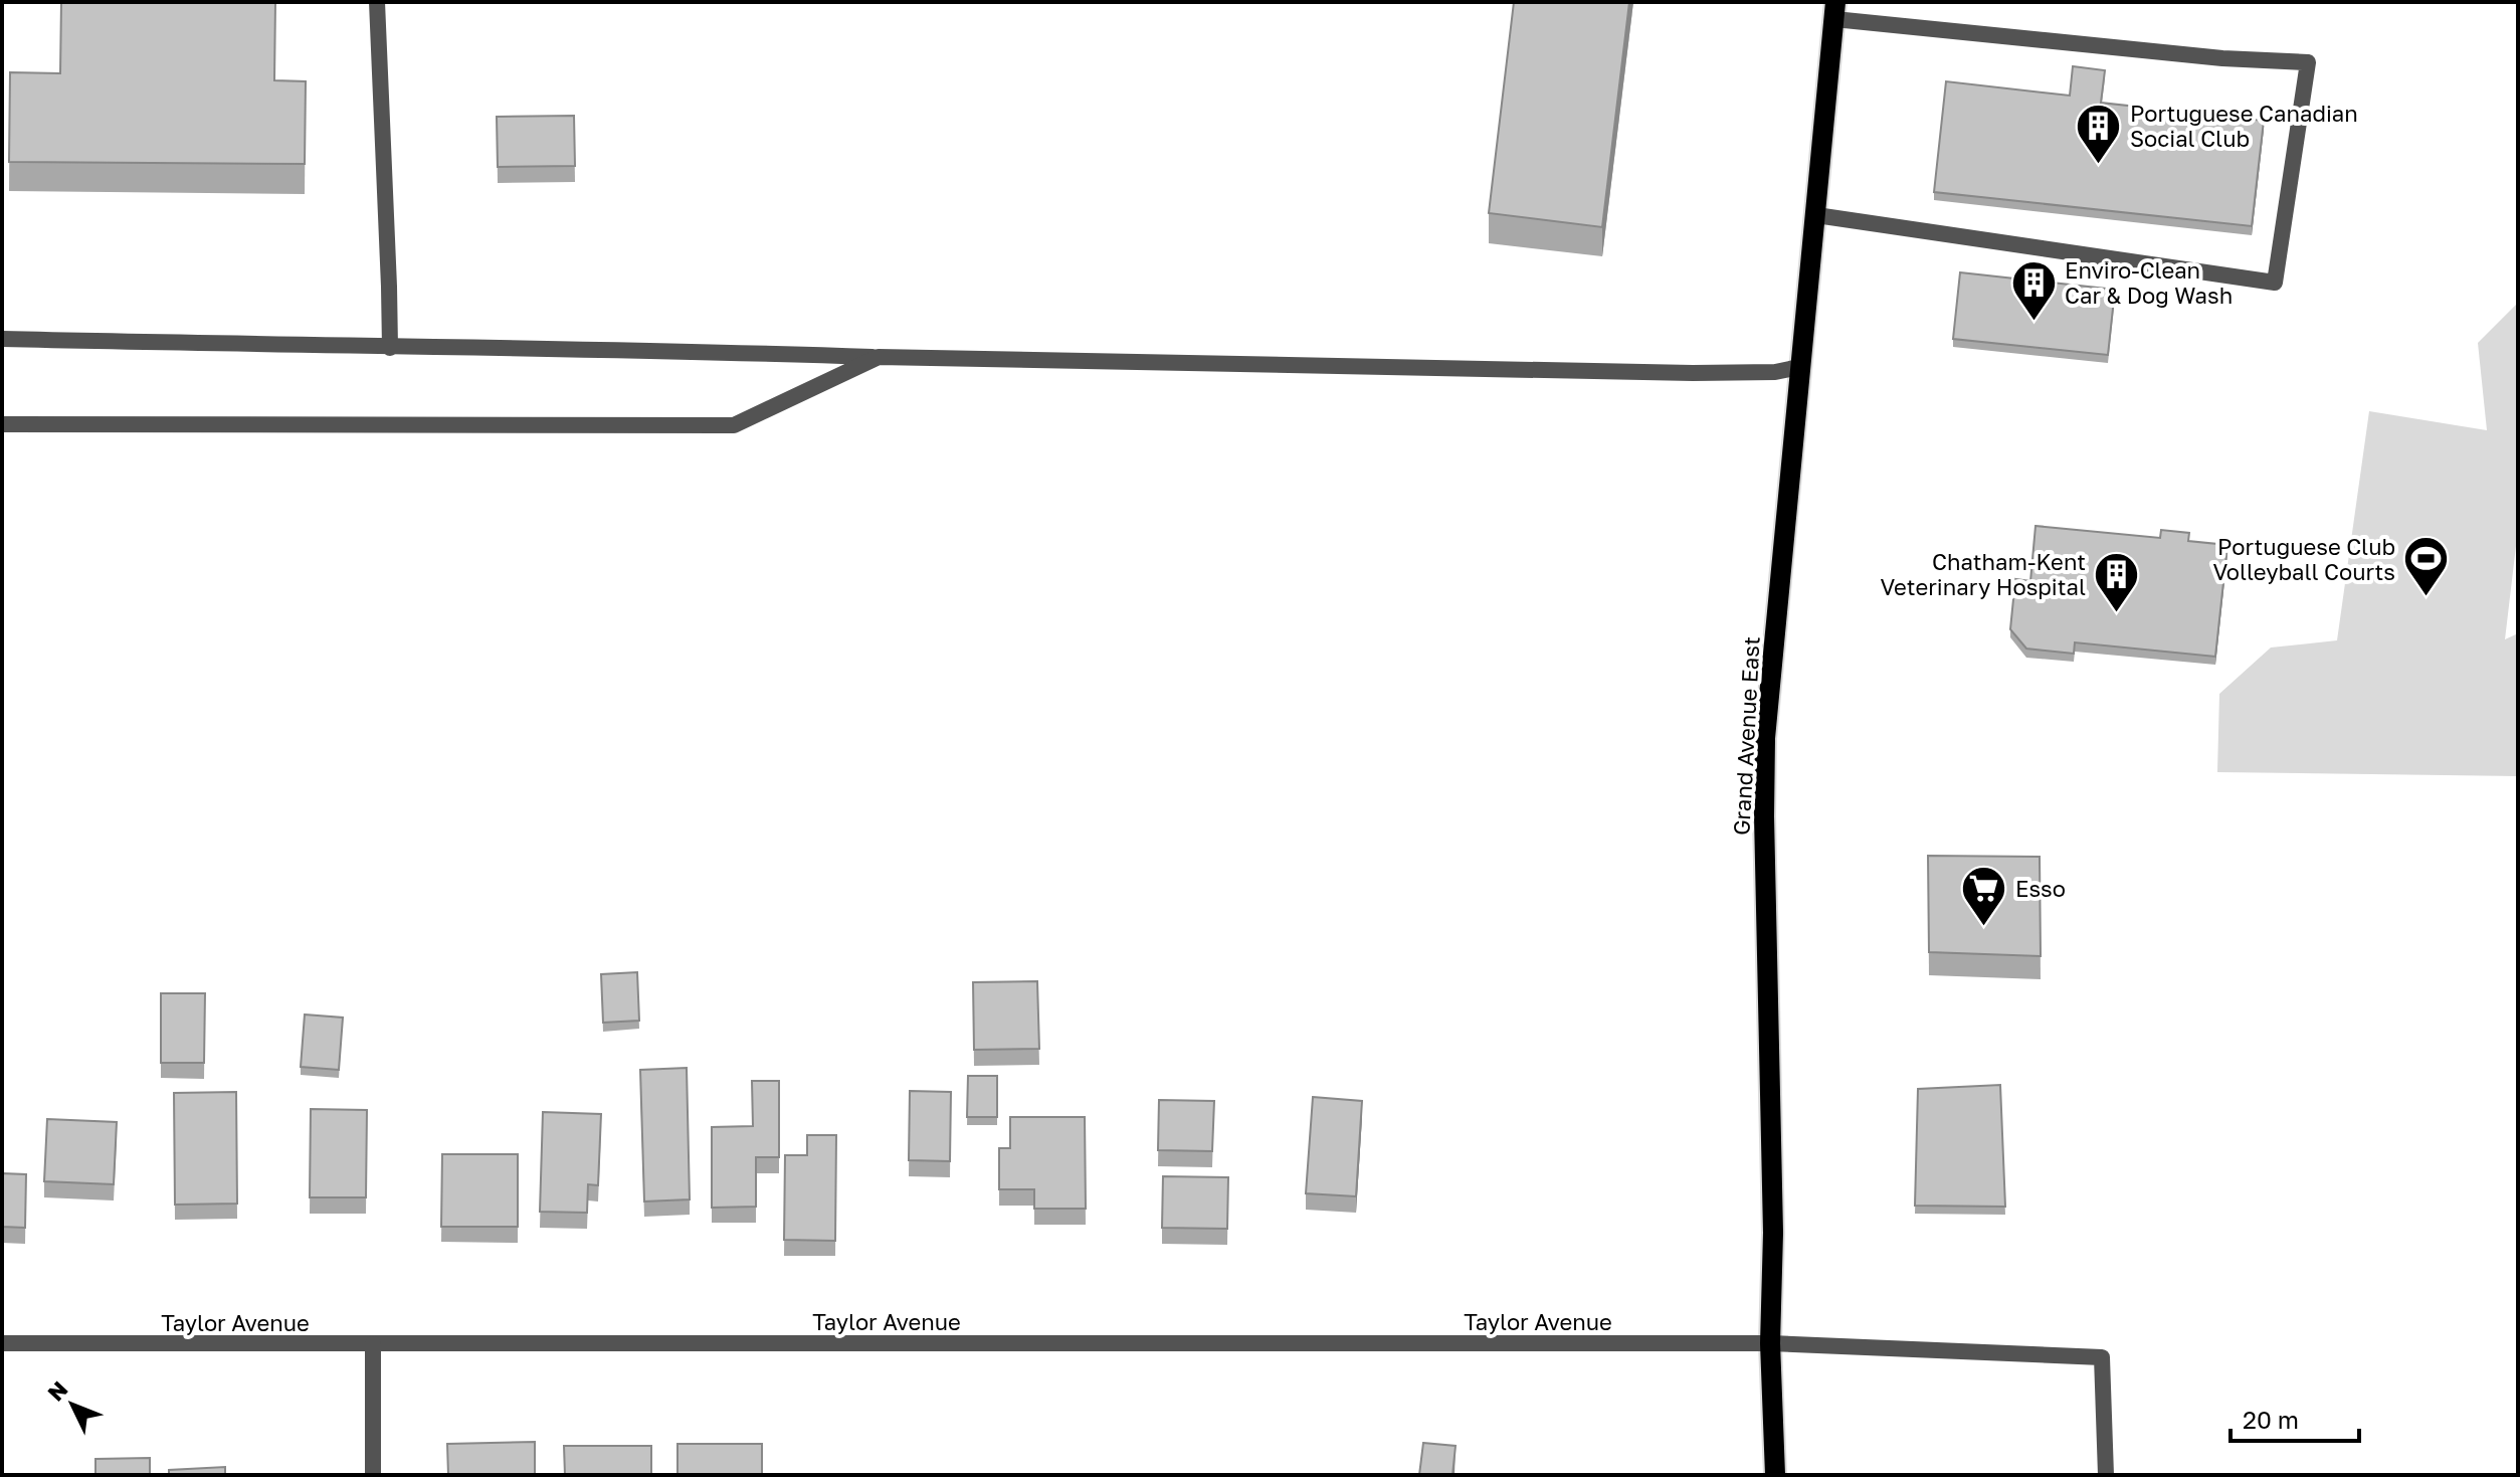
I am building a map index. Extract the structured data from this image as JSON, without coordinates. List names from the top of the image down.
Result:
{
  "streets": {
    "main road": ["Grand Avenue East"],
    "street": ["Taylor Avenue"]
  },
  "crossings": [
    ["Grand Avenue East", "Taylor Avenue"]
  ],
  "places": {
    "building": ["Portuguese Canadian Social Club", "Enviro-Clean Car & Dog Wash", "Chatham-Kent Veterinary Hospital"],
    "sports": ["Portuguese Club Volleyball Courts"],
    "supermarket": ["Esso"]
  },
  "scale_bar": "20 m",
  "north": "top left"
}
